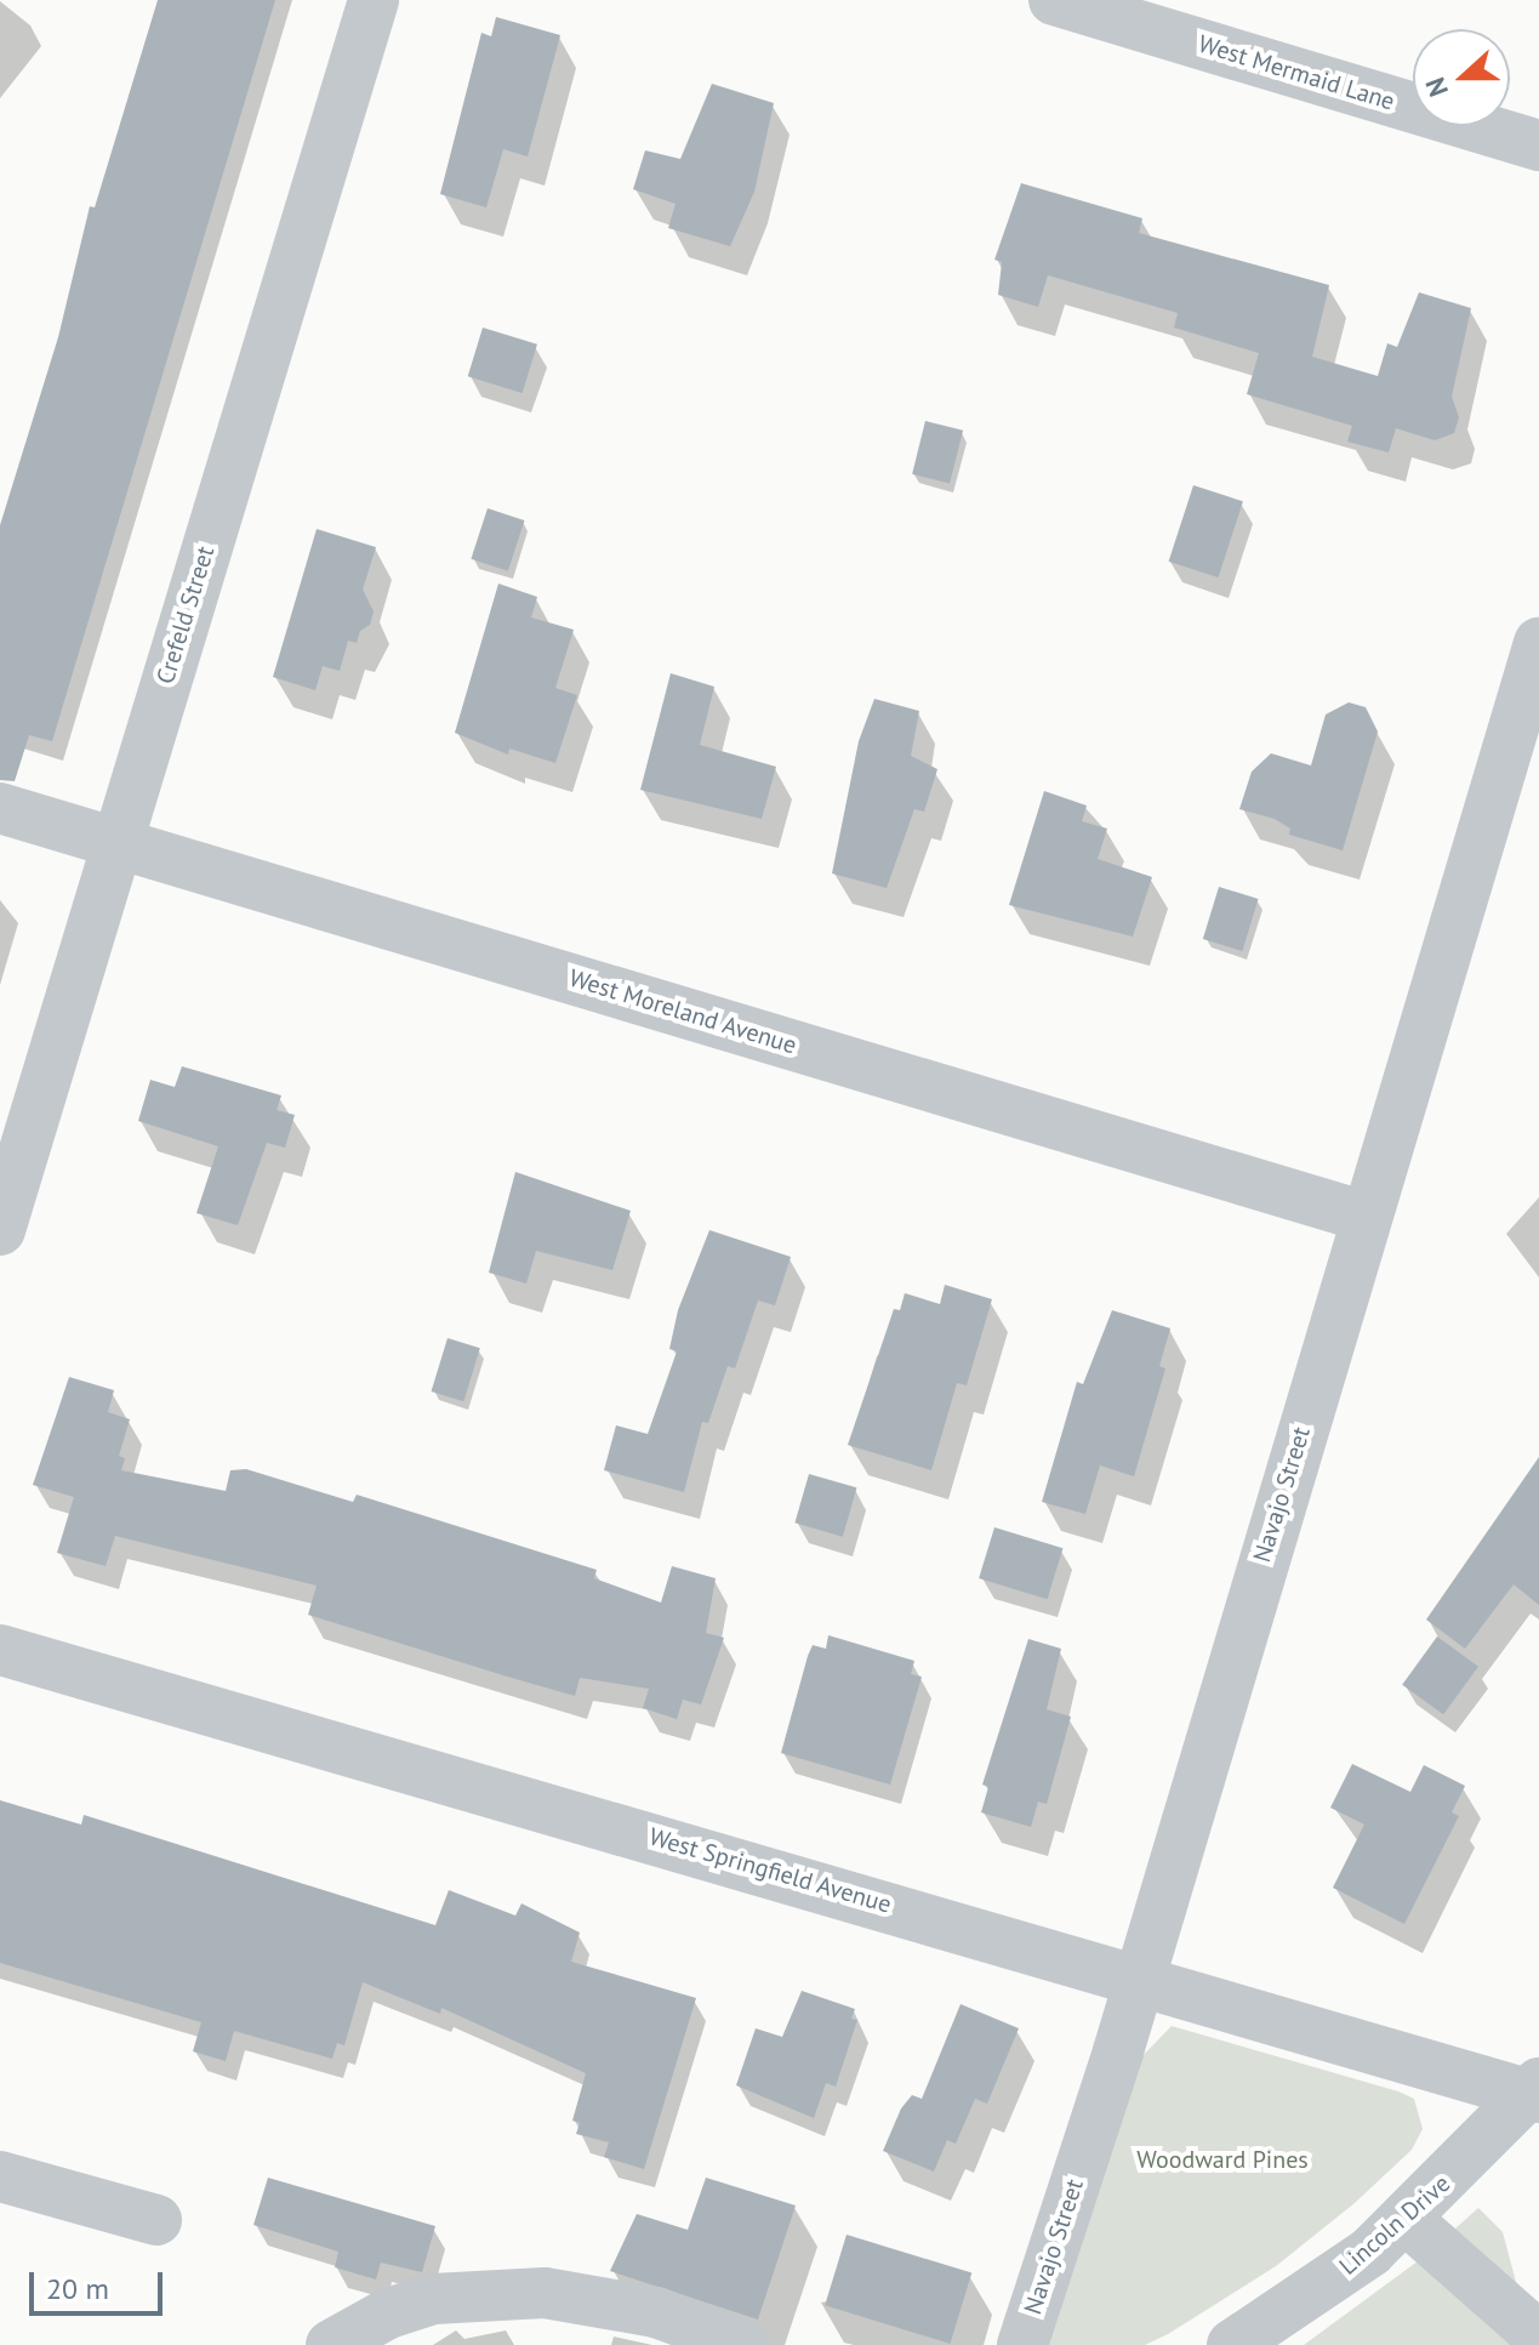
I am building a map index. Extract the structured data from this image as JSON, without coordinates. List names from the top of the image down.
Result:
{
  "streets": {
    "street": [
      "West Mermaid Lane",
      "Crefeld Street",
      "West Moreland Avenue",
      "Navajo Street",
      "West Springfield Avenue",
      "Lincoln Drive"
    ]
  },
  "crossings": [
    ["Crefeld Street", "West Moreland Avenue"],
    ["West Moreland Avenue", "Navajo Street"],
    ["Navajo Street", "West Springfield Avenue"],
    ["West Springfield Avenue", "Lincoln Drive"]
  ],
  "parks": ["Woodward Pines"],
  "scale_bar": "20 m",
  "north": "left"
}
